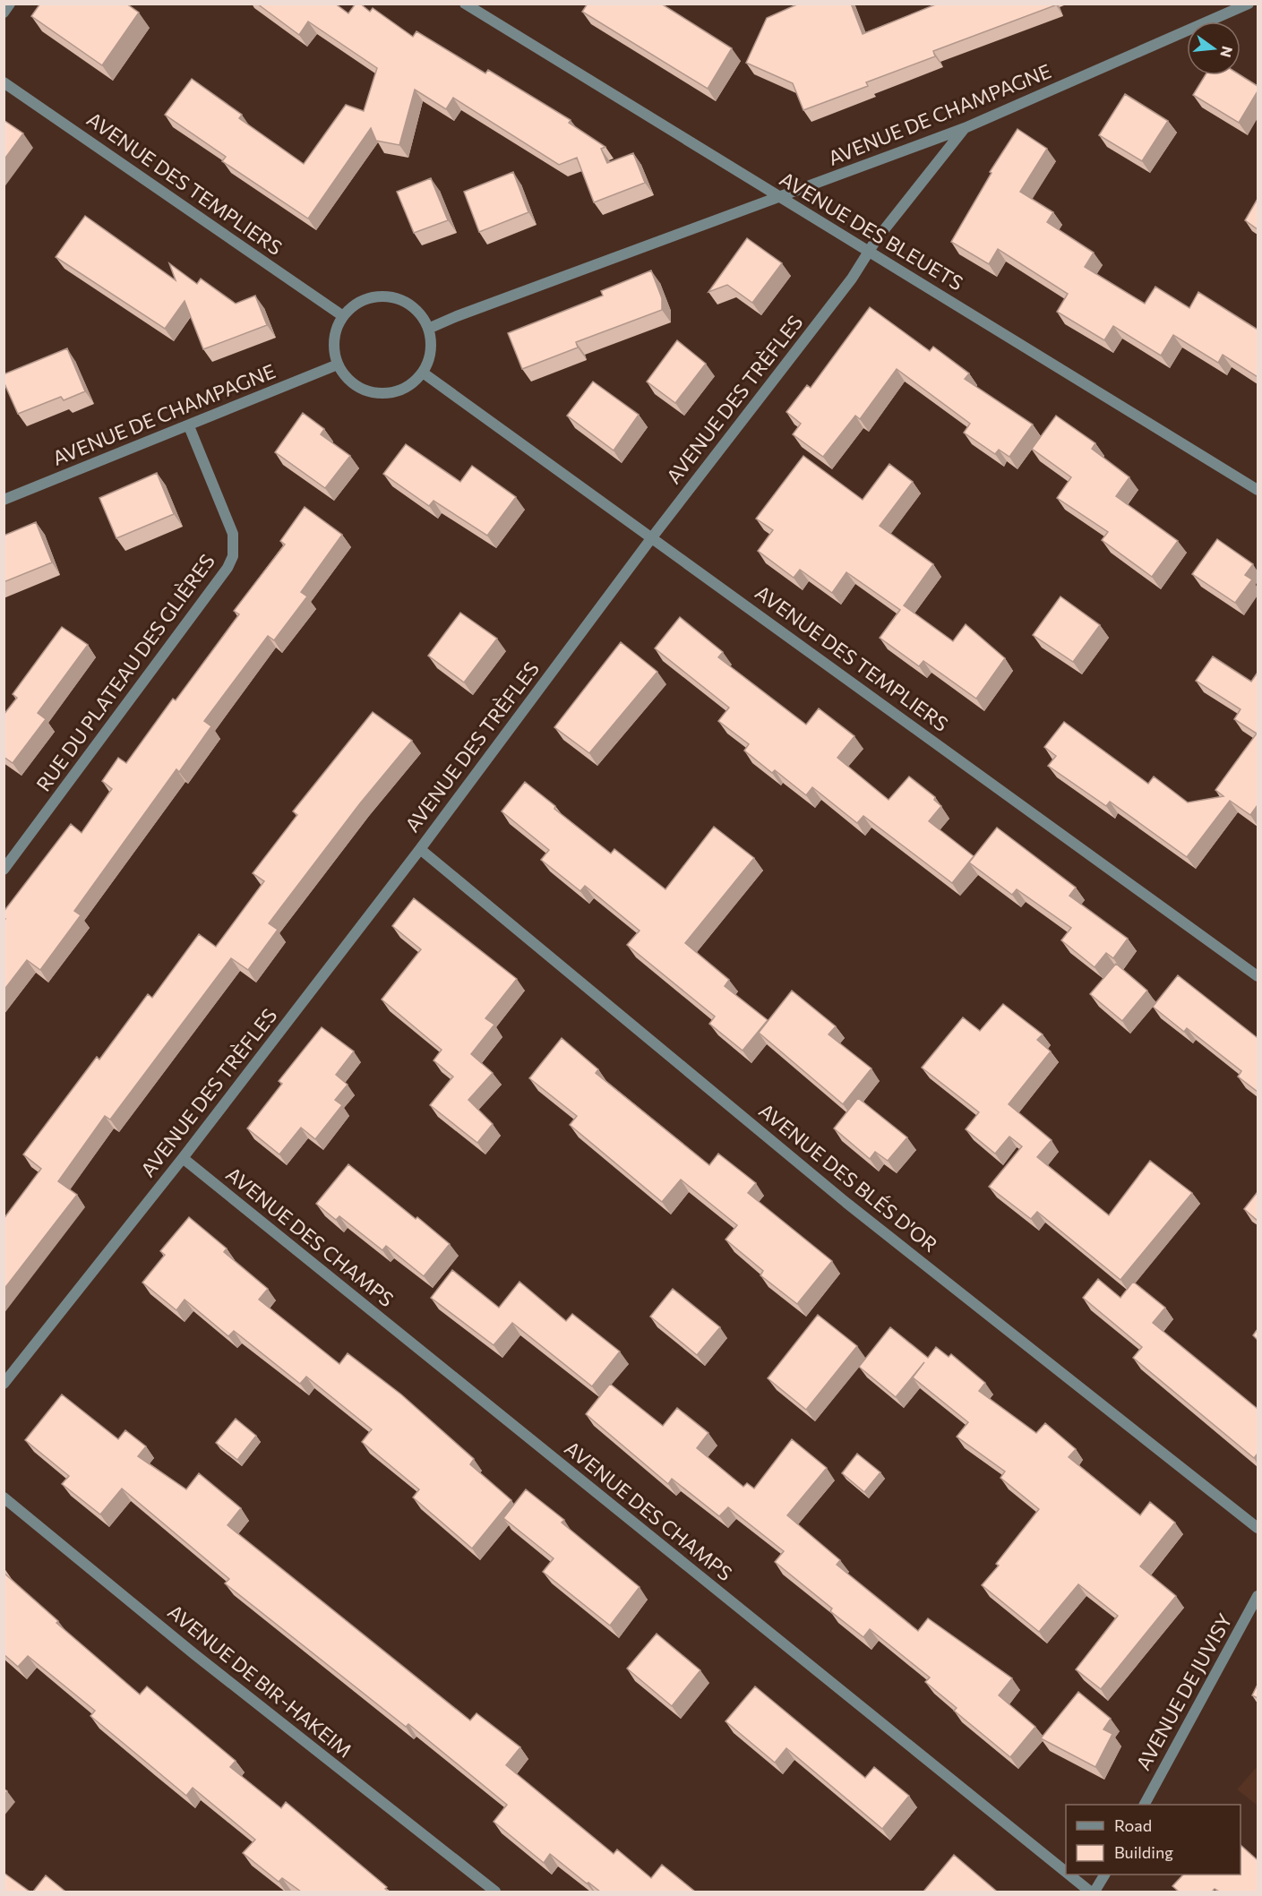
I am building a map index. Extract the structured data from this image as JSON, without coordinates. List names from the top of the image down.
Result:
{
  "streets": {
    "street": [
      "AVENUE DE CHAMPAGNE",
      "AVENUE DES TEMPLIERS",
      "AVENUE DES BLEUETS",
      "AVENUE DES TRÈFLES",
      "RUE DU PLATEAU DES GLIÈRES",
      "AVENUE DES BLÉS D'OR",
      "AVENUE DES CHAMPS",
      "AVENUE DE BIR-HAKEIM",
      "AVENUE DE JUVISY"
    ]
  },
  "crossings": [
    ["AVENUE DE CHAMPAGNE", "AVENUE DES TEMPLIERS"],
    ["AVENUE DE CHAMPAGNE", "AVENUE DES BLEUETS"],
    ["AVENUE DE CHAMPAGNE", "AVENUE DES TRÈFLES"],
    ["AVENUE DE CHAMPAGNE", "RUE DU PLATEAU DES GLIÈRES"],
    ["AVENUE DES TEMPLIERS", "AVENUE DES TRÈFLES"],
    ["AVENUE DES BLEUETS", "AVENUE DES TRÈFLES"],
    ["AVENUE DES TRÈFLES", "AVENUE DES BLÉS D'OR"],
    ["AVENUE DES TRÈFLES", "AVENUE DES CHAMPS"]
  ],
  "legend": ["Road", "Building"],
  "north": "right"
}
